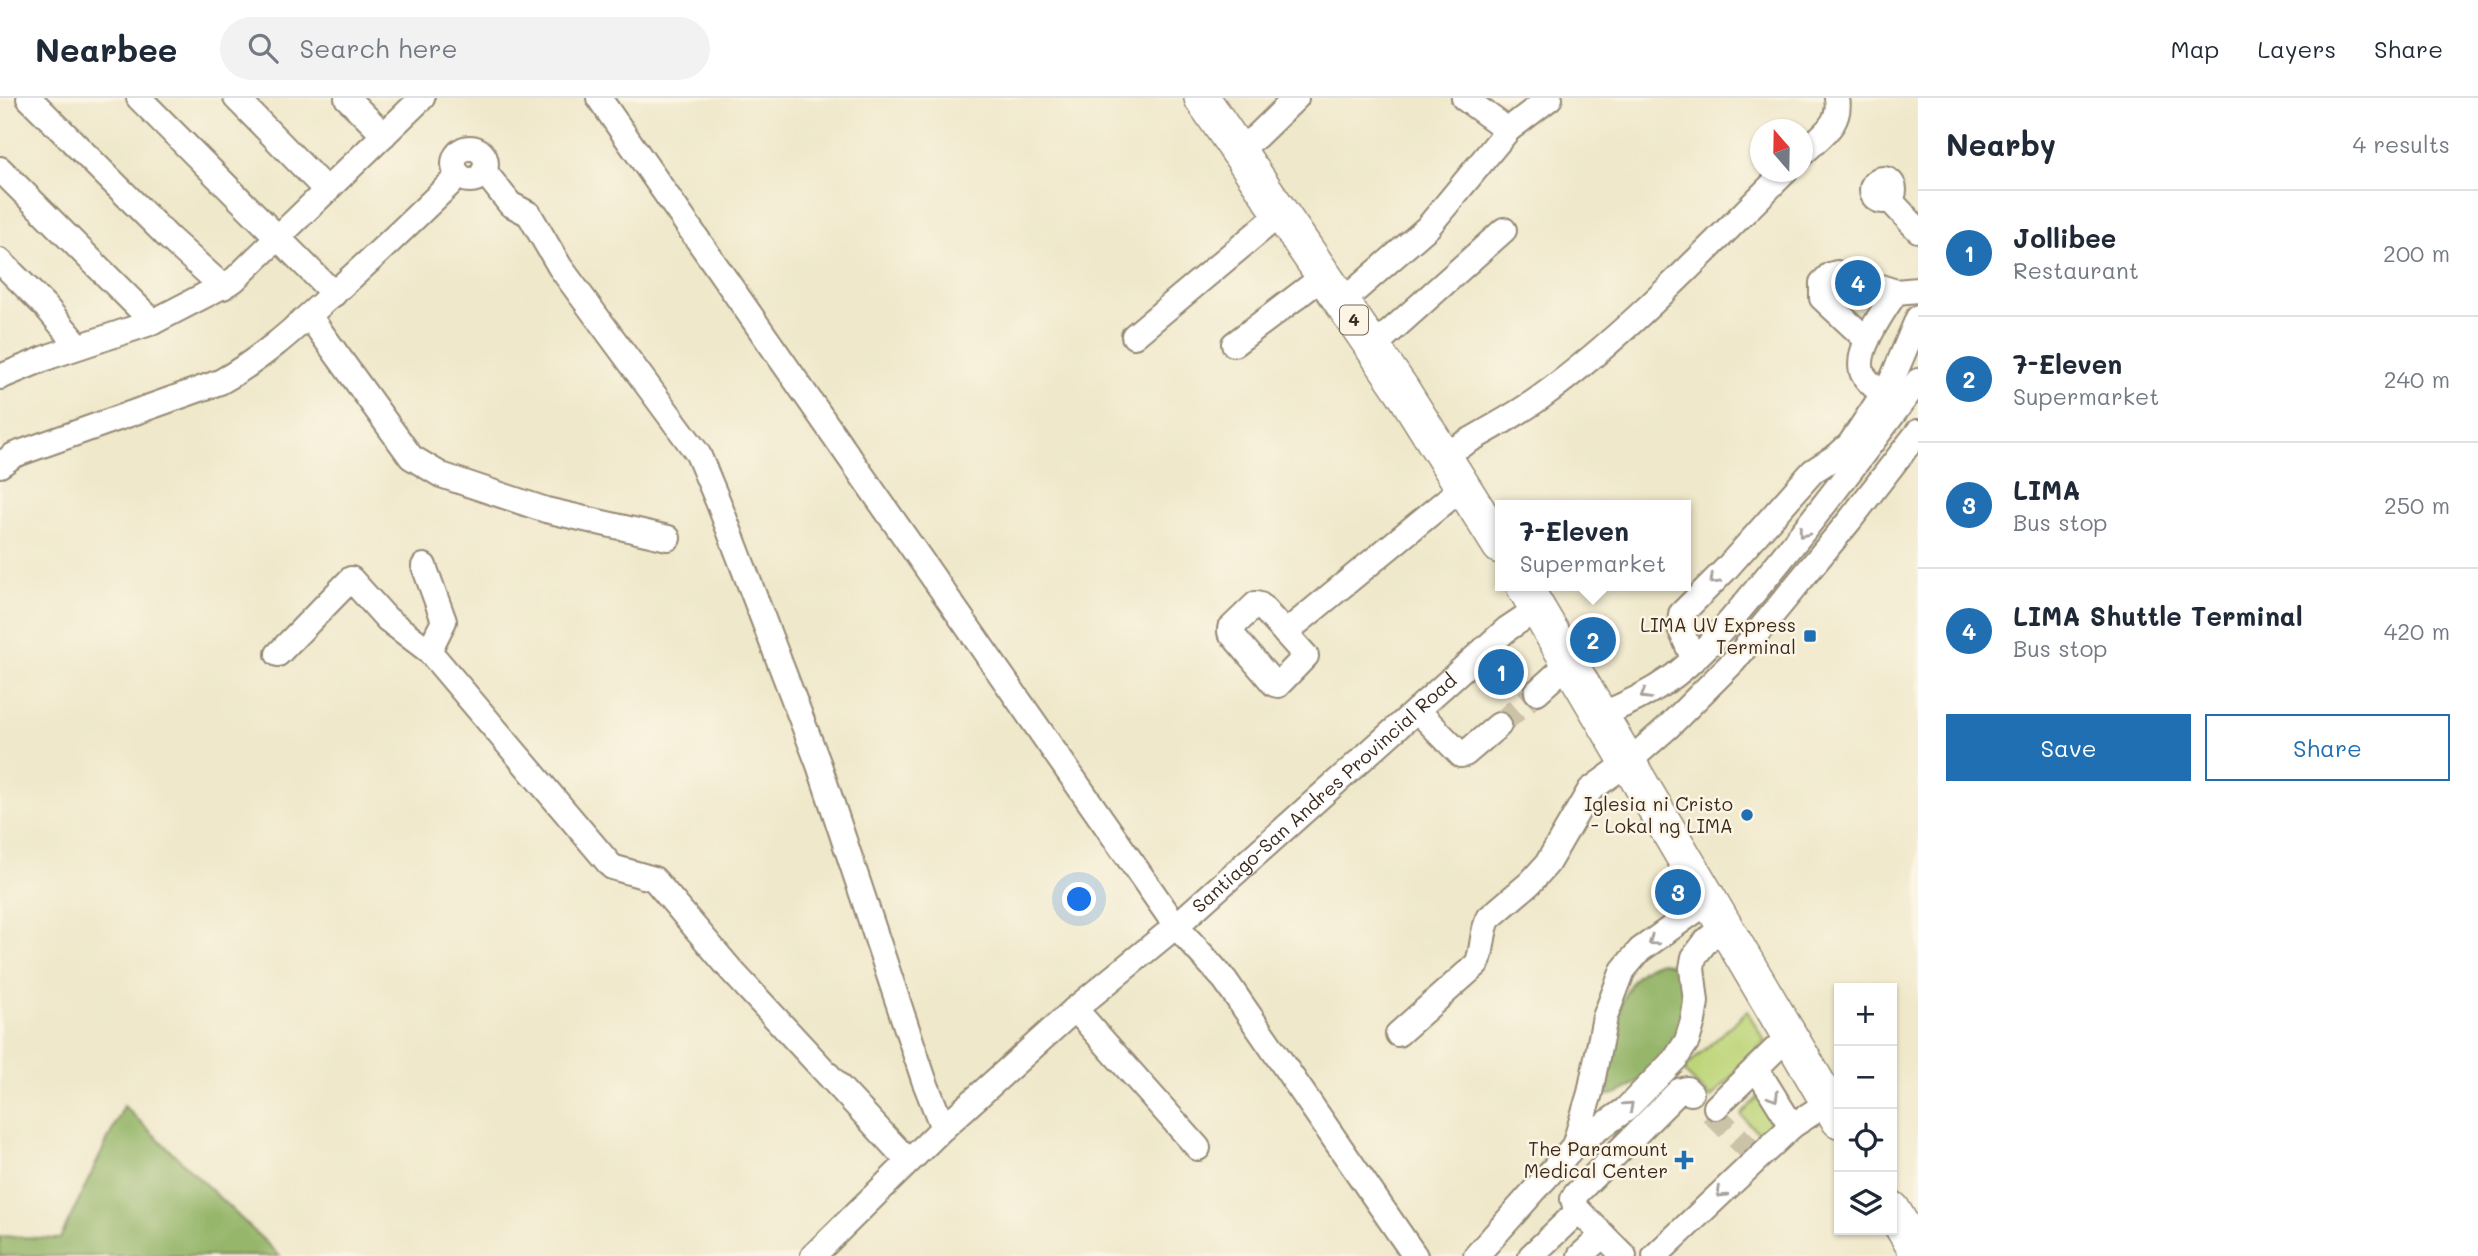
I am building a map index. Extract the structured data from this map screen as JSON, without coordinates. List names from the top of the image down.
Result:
{
  "streets": {
    "highway": ["4"],
    "street": ["Santiago-San Andres Provincial Road"]
  },
  "places": {
    "transit": ["LIMA UV Express Terminal"],
    "other": ["Iglesia ni Cristo - Lokal ng LIMA"],
    "health": ["The Paramount Medical Center"]
  },
  "north": "top",
  "page": {
    "header": "Nearbee",
    "search": "Search here",
    "nav": ["Map", "Layers", "Share"],
    "heading": ["Nearby", "4 results"],
    "list": [
      {
        "mark": "1",
        "name": "Jollibee",
        "note": "Restaurant",
        "value": "200 m"
      },
      {
        "mark": "2",
        "name": "7-Eleven",
        "note": "Supermarket",
        "value": "240 m"
      },
      {
        "mark": "3",
        "name": "LIMA",
        "note": "Bus stop",
        "value": "250 m"
      },
      {
        "mark": "4",
        "name": "LIMA Shuttle Terminal",
        "note": "Bus stop",
        "value": "420 m"
      }
    ],
    "pins": [
      "4",
      "2",
      "1",
      "3"
    ],
    "popup": ["7-Eleven", "Supermarket"],
    "buttons": ["Save", "Share"],
    "map_buttons": ["+", "−"]
  }
}
